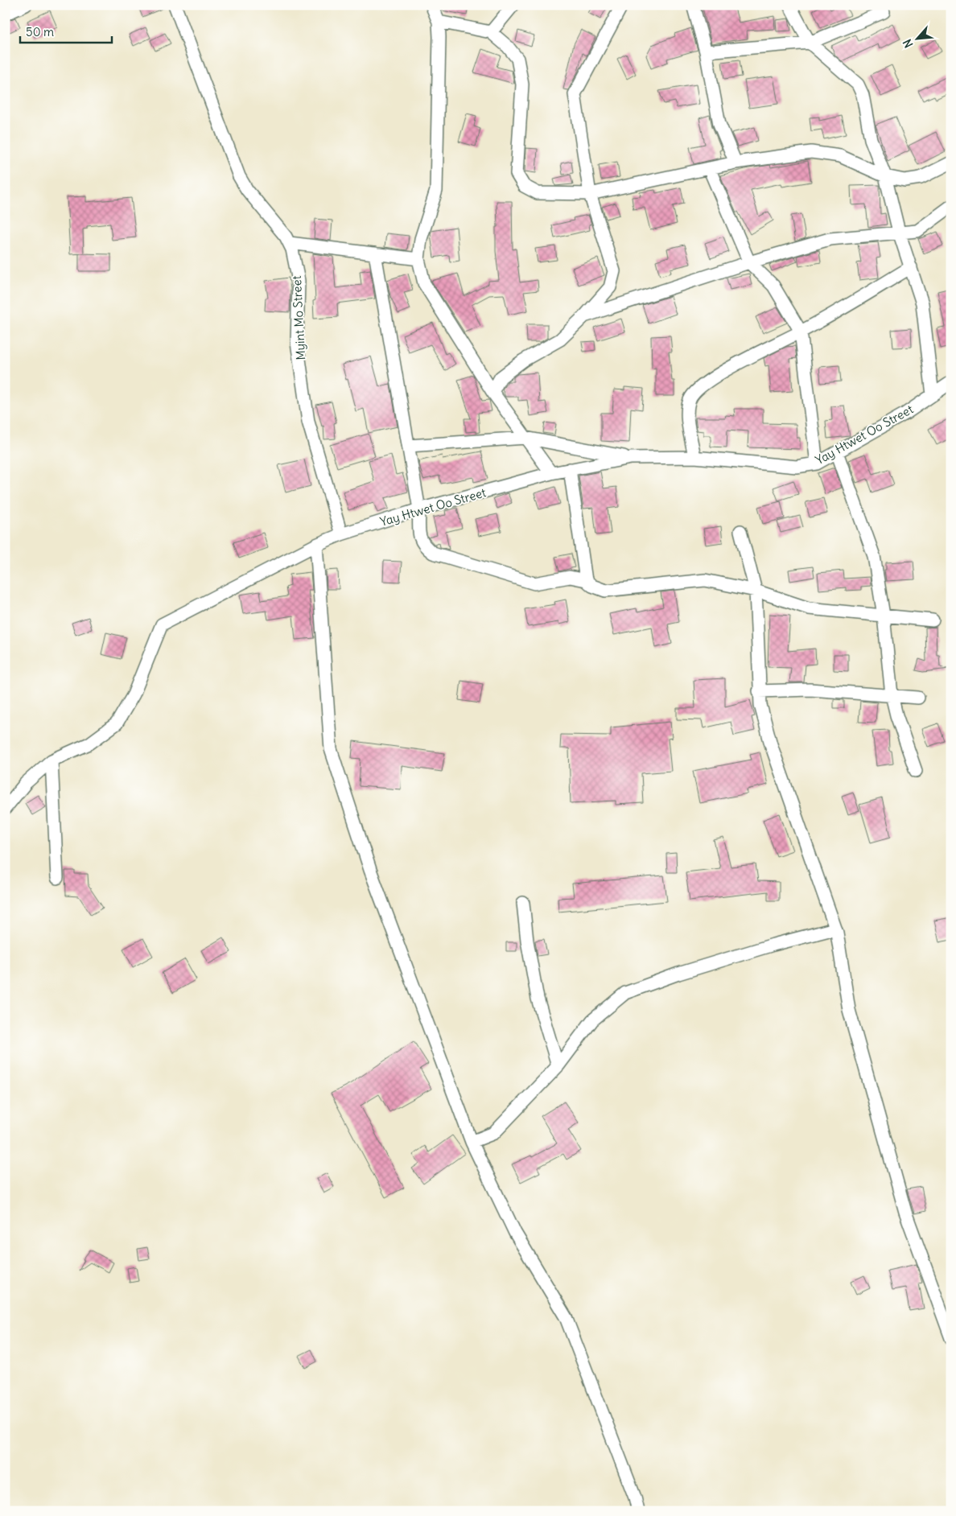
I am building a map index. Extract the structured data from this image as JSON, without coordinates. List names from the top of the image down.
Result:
{
  "streets": {
    "street": ["Myint Mo Street", "Yay Htwet Oo Street"]
  },
  "crossings": [
    ["Myint Mo Street", "Yay Htwet Oo Street"]
  ],
  "scale_bar": "50 m",
  "north": "bottom left"
}
